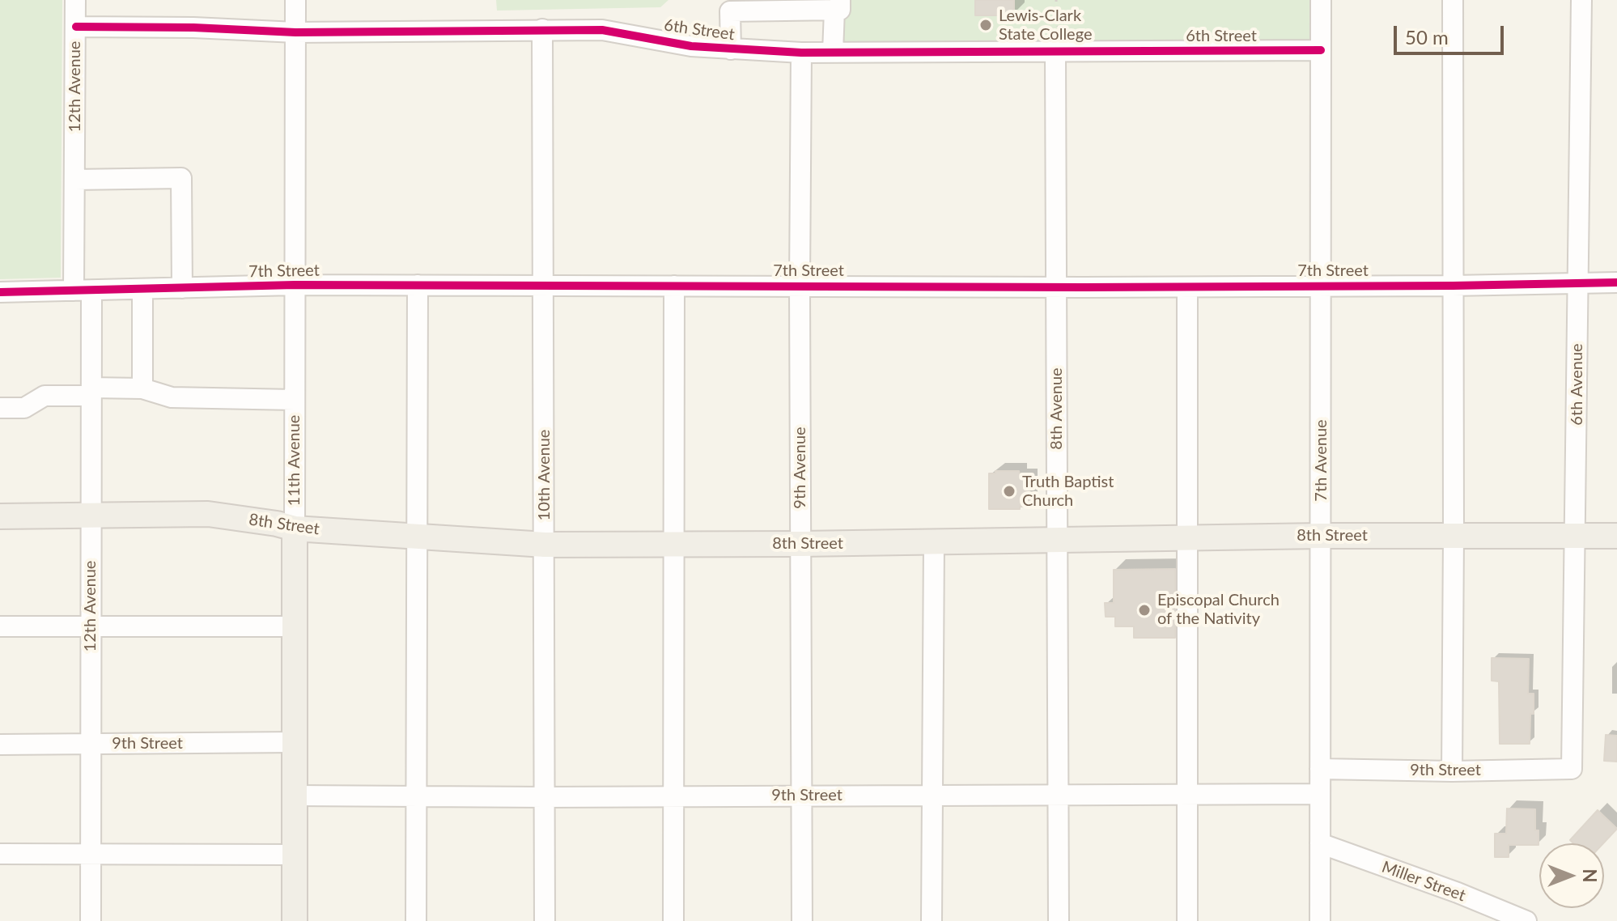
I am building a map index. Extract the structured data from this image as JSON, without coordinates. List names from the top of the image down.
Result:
{
  "streets": {
    "main road": ["11th Avenue", "8th Street"],
    "street": [
      "6th Street",
      "12th Avenue",
      "7th Street",
      "6th Avenue",
      "8th Avenue",
      "7th Avenue",
      "9th Avenue",
      "10th Avenue",
      "9th Street",
      "Miller Street"
    ]
  },
  "crossings": [
    ["6th Street", "12th Avenue"],
    ["6th Street", "8th Avenue"],
    ["6th Street", "11th Avenue"],
    ["6th Street", "7th Avenue"],
    ["6th Street", "9th Avenue"],
    ["6th Street", "10th Avenue"],
    ["12th Avenue", "7th Street"],
    ["12th Avenue", "8th Street"],
    ["12th Avenue", "9th Street"],
    ["7th Street", "6th Avenue"],
    ["7th Street", "8th Avenue"],
    ["7th Street", "11th Avenue"],
    ["7th Street", "7th Avenue"],
    ["7th Street", "9th Avenue"],
    ["7th Street", "10th Avenue"],
    ["6th Avenue", "8th Street"],
    ["6th Avenue", "9th Street"],
    ["8th Avenue", "8th Street"],
    ["8th Avenue", "9th Street"],
    ["11th Avenue", "8th Street"],
    ["11th Avenue", "9th Street"],
    ["7th Avenue", "8th Street"],
    ["7th Avenue", "9th Street"],
    ["7th Avenue", "Miller Street"],
    ["9th Avenue", "8th Street"],
    ["9th Avenue", "9th Street"],
    ["10th Avenue", "8th Street"],
    ["10th Avenue", "9th Street"]
  ],
  "places": ["Lewis-Clark State College", "Truth Baptist Church", "Episcopal Church of the Nativity"],
  "scale_bar": "50 m",
  "north": "right"
}
